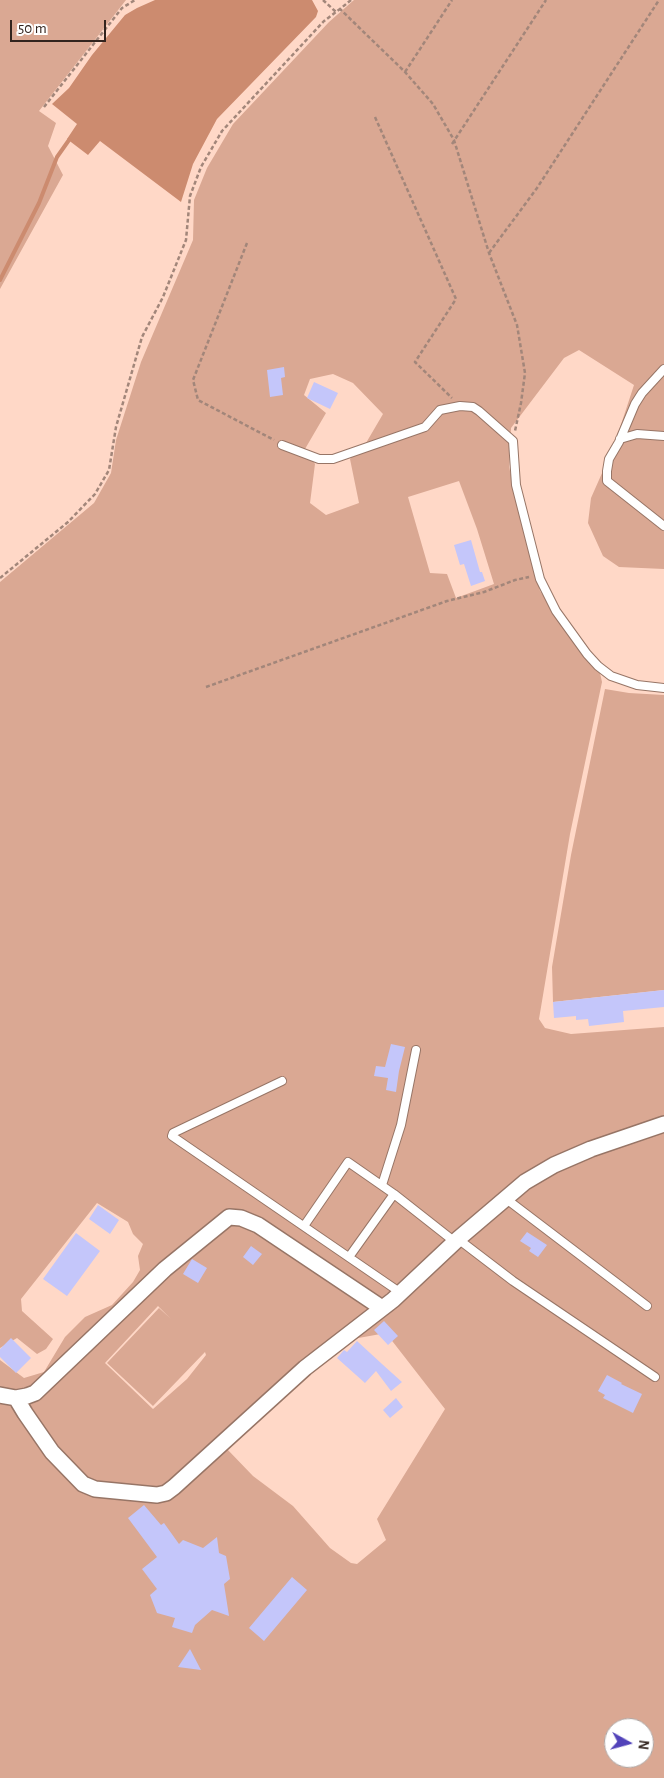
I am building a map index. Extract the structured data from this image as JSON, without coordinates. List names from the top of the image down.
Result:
{
  "scale_bar": "50 m",
  "north": "right"
}
